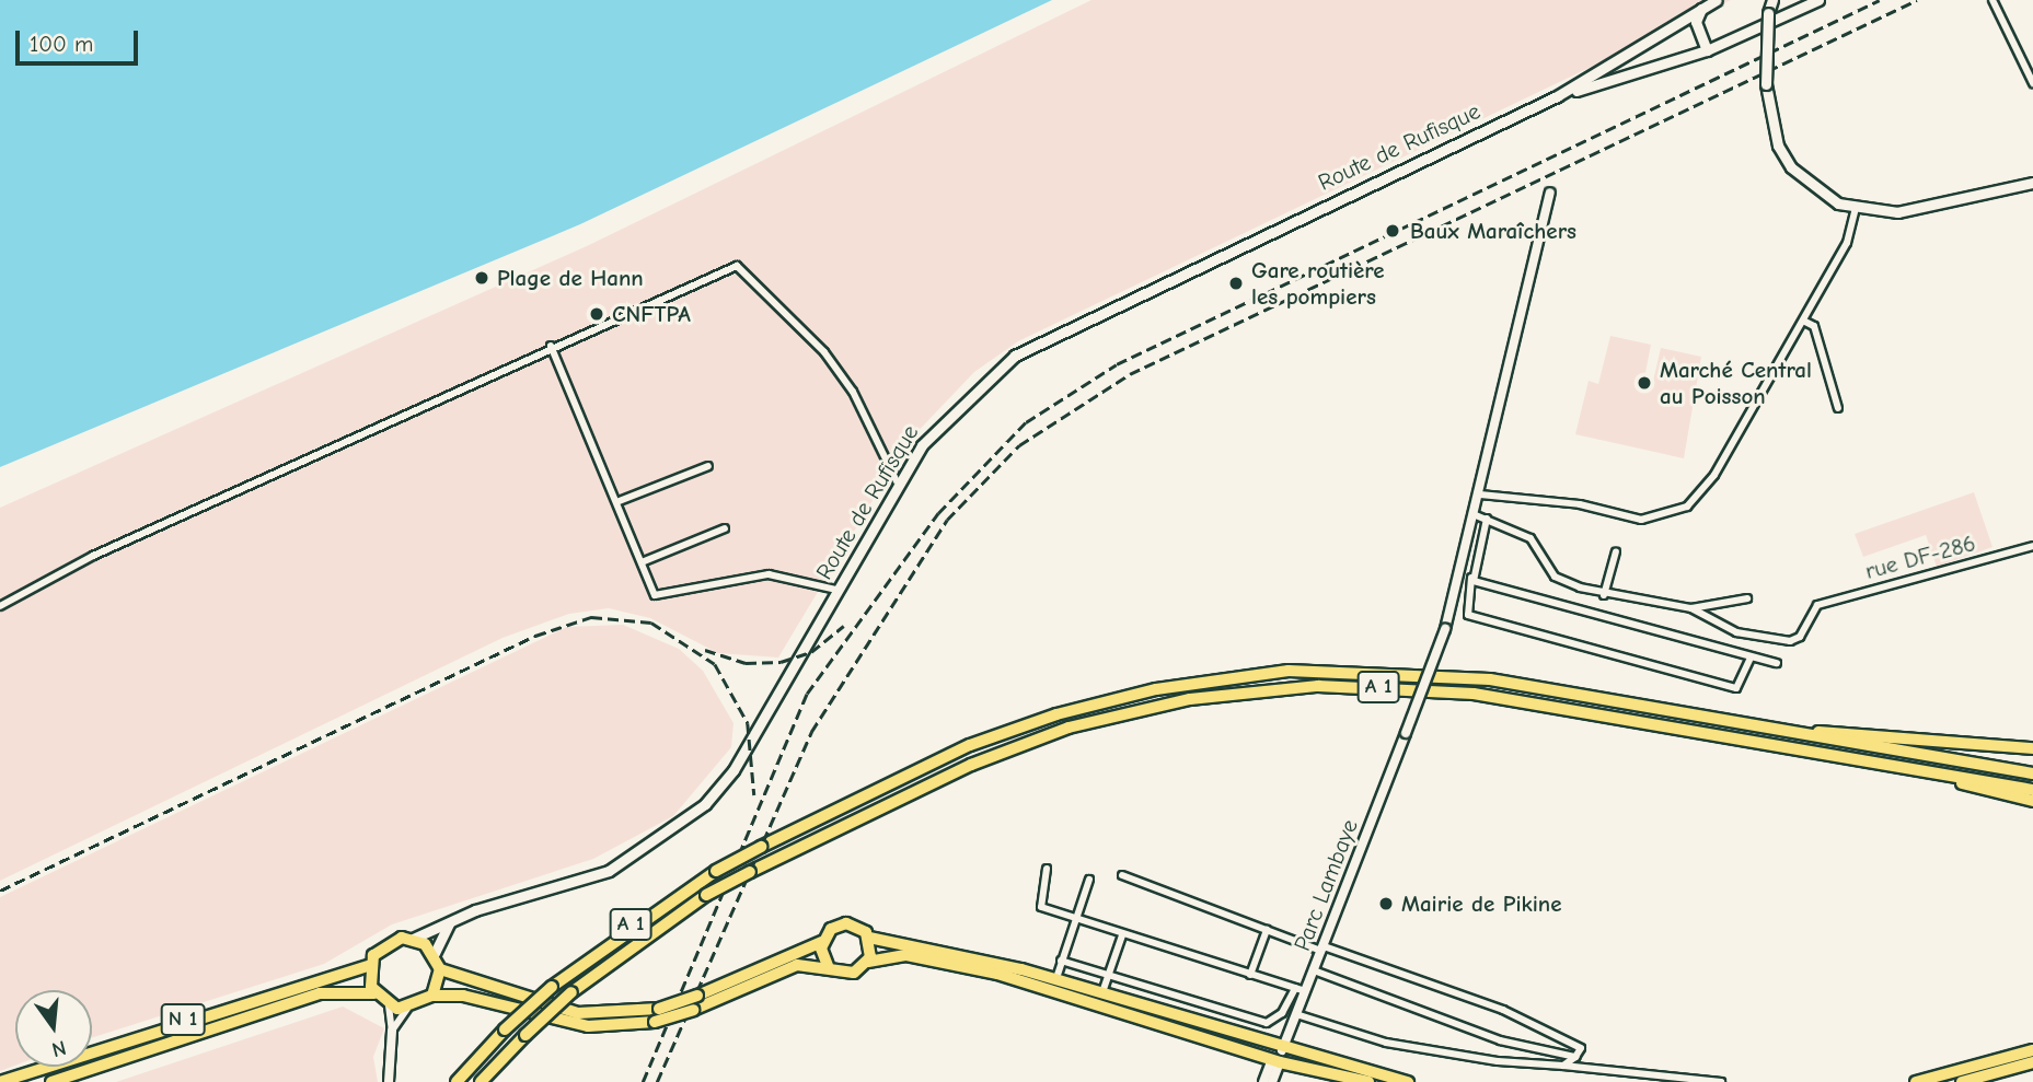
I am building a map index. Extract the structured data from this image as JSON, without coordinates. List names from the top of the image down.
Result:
{
  "streets": {
    "highway": ["A 1", "N 1"],
    "main road": ["Route de Rufisque"],
    "street": ["rue DF-286", "Parc Lambaye"]
  },
  "crossings": [
    ["Route de Rufisque", "N 1"]
  ],
  "places": [
    "Baux Maraîchers",
    "Plage de Hann",
    "Gare routière les pompiers",
    "CNFTPA",
    "Marché Central au Poisson",
    "Mairie de Pikine"
  ],
  "scale_bar": "100 m",
  "north": "bottom"
}
